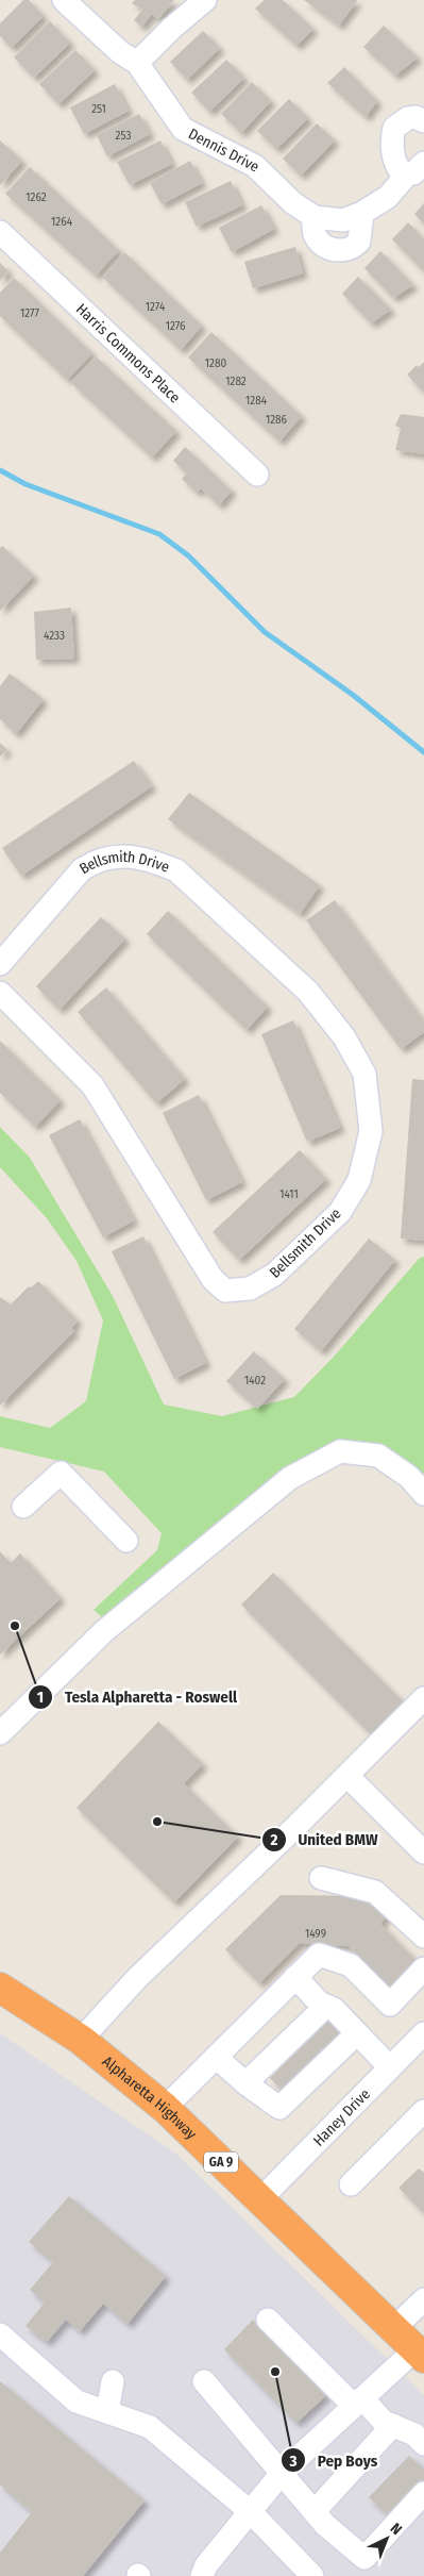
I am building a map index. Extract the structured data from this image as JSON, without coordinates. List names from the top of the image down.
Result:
{
  "streets": {
    "highway": ["Alpharetta Highway", "GA 9"],
    "street": [
      "Dennis Drive",
      "Harris Commons Place",
      "Bellsmith Drive",
      "Haney Drive"
    ]
  },
  "crossings": [
    ["Alpharetta Highway", "Haney Drive"]
  ],
  "places": ["Tesla Alpharetta - Roswell", "United BMW", "Pep Boys"],
  "house_numbers": [
    "251",
    "253",
    "1262",
    "1264",
    "1274",
    "1277",
    "1276",
    "1280",
    "1282",
    "1284",
    "1286",
    "4233",
    "1411",
    "1402",
    "1499"
  ],
  "north": "top right"
}
